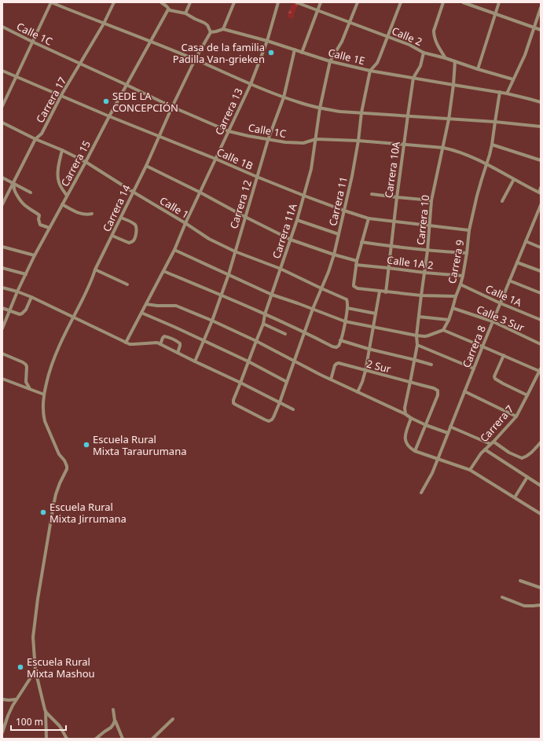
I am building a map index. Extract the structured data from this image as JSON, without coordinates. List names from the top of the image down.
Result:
{
  "streets": {
    "street": [
      "Calle 1C",
      "Calle 2",
      "Calle 1E",
      "Carrera 17",
      "Carrera 13",
      "Calle 1B",
      "Carrera 15",
      "Carrera 10A",
      "Carrera 11",
      "Carrera 12",
      "Calle 1",
      "Carrera 14",
      "Carrera 10",
      "Carrera 11A",
      "Carrera 9",
      "Calle 1A 2",
      "Calle 1A",
      "Calle 3 Sur",
      "Carrera 8",
      "2 Sur",
      "Carrera 7"
    ]
  },
  "crossings": [
    ["Calle 1C", "Carrera 17"],
    ["Calle 1C", "Carrera 13"],
    ["Calle 1C", "Carrera 15"],
    ["Calle 1C", "Carrera 10A"],
    ["Calle 1C", "Carrera 11"],
    ["Calle 1C", "Carrera 12"],
    ["Calle 1C", "Carrera 14"],
    ["Calle 1C", "Carrera 10"],
    ["Calle 1C", "Carrera 11A"],
    ["Calle 1C", "Carrera 9"],
    ["Calle 2", "Carrera 10A"],
    ["Calle 2", "Carrera 11"],
    ["Calle 2", "Carrera 10"],
    ["Calle 2", "Carrera 11A"],
    ["Calle 1E", "Carrera 13"],
    ["Calle 1E", "Carrera 10A"],
    ["Calle 1E", "Carrera 11"],
    ["Calle 1E", "Carrera 12"],
    ["Calle 1E", "Carrera 14"],
    ["Calle 1E", "Carrera 10"],
    ["Calle 1E", "Carrera 11A"],
    ["Calle 1E", "Carrera 9"],
    ["Carrera 17", "Calle 1B"],
    ["Carrera 17", "Calle 1"],
    ["Carrera 13", "Calle 1B"],
    ["Carrera 13", "Calle 1"],
    ["Calle 1B", "Carrera 15"],
    ["Calle 1B", "Carrera 10A"],
    ["Calle 1B", "Carrera 11"],
    ["Calle 1B", "Carrera 12"],
    ["Calle 1B", "Carrera 14"],
    ["Calle 1B", "Carrera 10"],
    ["Calle 1B", "Carrera 11A"],
    ["Calle 1B", "Carrera 9"],
    ["Carrera 15", "Calle 1"],
    ["Carrera 10A", "Calle 1A 2"],
    ["Carrera 11", "Calle 1"],
    ["Carrera 11", "Carrera 11A"],
    ["Carrera 12", "Calle 1"],
    ["Calle 1", "Carrera 14"],
    ["Calle 1", "Carrera 11A"],
    ["Carrera 10", "Calle 1A 2"],
    ["Carrera 10", "2 Sur"],
    ["Carrera 9", "Calle 1A 2"],
    ["Carrera 9", "Calle 1A"],
    ["Carrera 9", "Calle 3 Sur"],
    ["Calle 1A", "Carrera 8"],
    ["Calle 3 Sur", "Carrera 8"]
  ],
  "places": [
    "Casa de la familia Padilla Van-grieken",
    "SEDE LA CONCEPCIÓN",
    "Escuela Rural Mixta Taraurumana",
    "Escuela Rural Mixta Jirrumana",
    "Escuela Rural Mixta Mashou"
  ],
  "scale_bar": "100 m"
}
